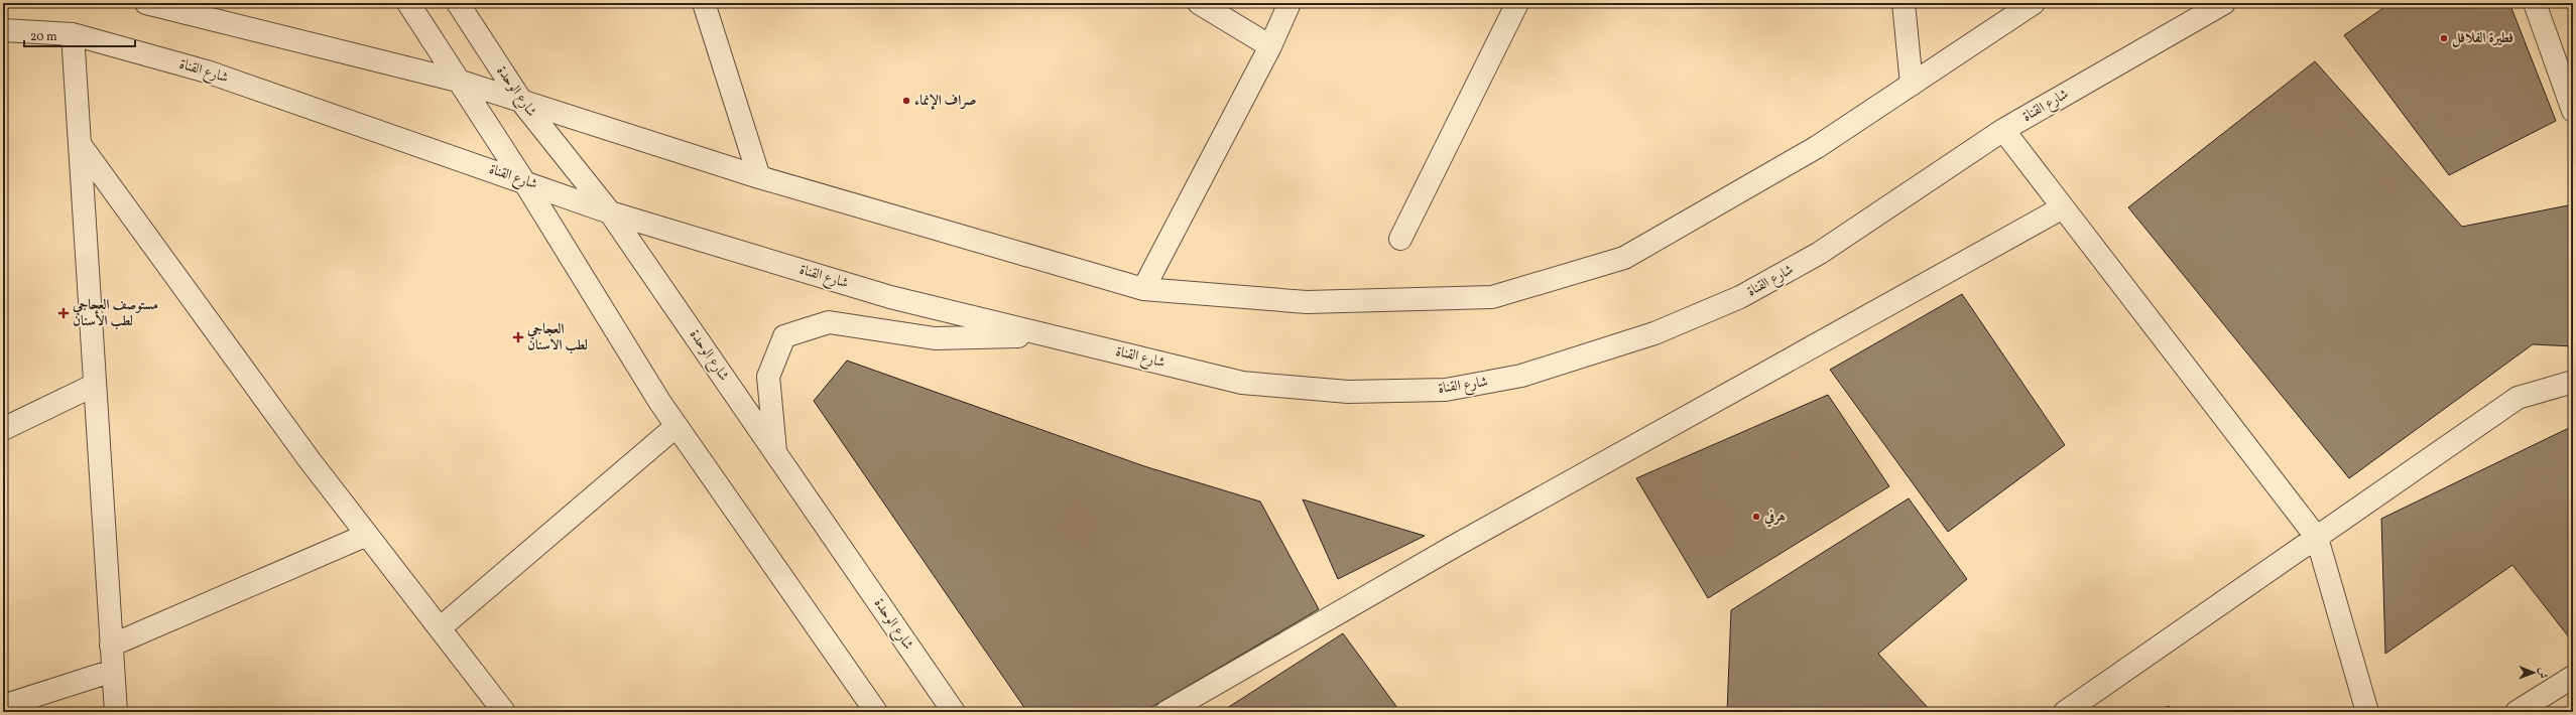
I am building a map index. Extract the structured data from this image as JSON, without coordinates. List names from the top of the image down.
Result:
{
  "streets": {
    "street": ["شارع القناة", "شارع الوحدة"]
  },
  "crossings": [
    ["شارع القناة", "شارع الوحدة"]
  ],
  "places": {
    "other": ["فطيرة الفلافل", "صراف الإنماء", "هرفي"],
    "health": ["مستوصف العجاجي لطب الأسنان", "العجاجي لطب الاسنان"]
  },
  "scale_bar": "20 m",
  "north": "right"
}
